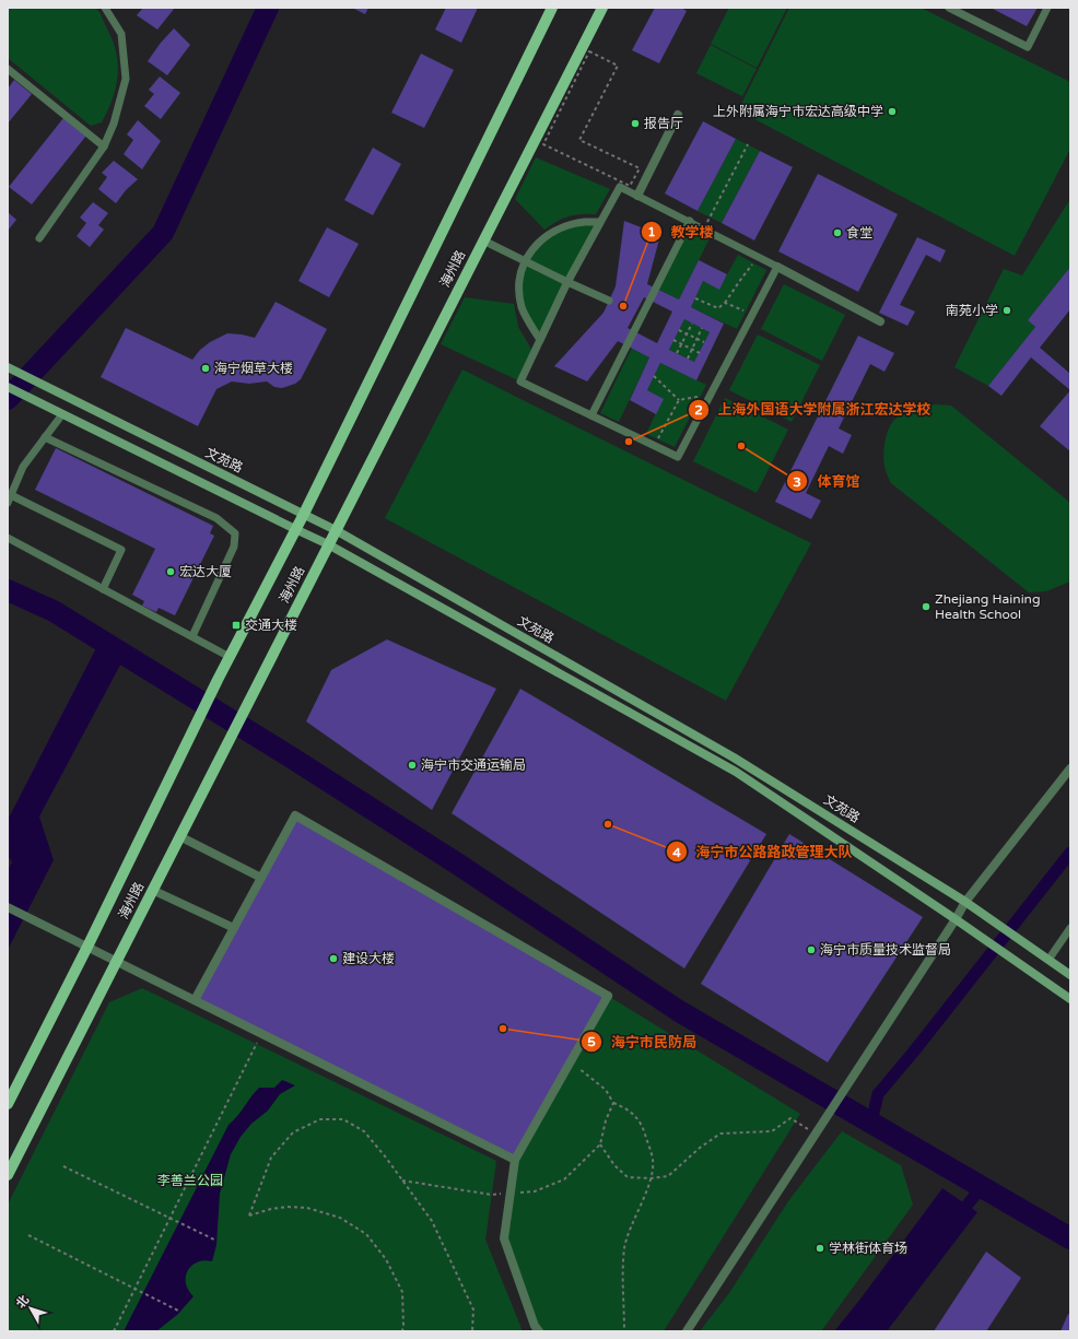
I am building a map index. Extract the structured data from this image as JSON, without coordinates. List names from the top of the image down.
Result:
{
  "streets": {
    "main road": ["海州路", "文苑路"]
  },
  "crossings": [
    ["海州路", "文苑路"]
  ],
  "parks": ["李善兰公园"],
  "places": {
    "other": [
      "上外附属海宁市宏达高级中学",
      "报告厅",
      "食堂",
      "教学楼",
      "南苑小学",
      "海宁烟草大楼",
      "上海外国语大学附属浙江宏达学校",
      "体育馆",
      "宏达大厦",
      "Zhejiang Haining Health School",
      "海宁市交通运输局",
      "海宁市公路路政管理大队",
      "海宁市质量技术监督局",
      "建设大楼",
      "海宁市民防局",
      "学林街体育场"
    ],
    "transit": ["交通大楼"]
  },
  "north": "top left"
}
